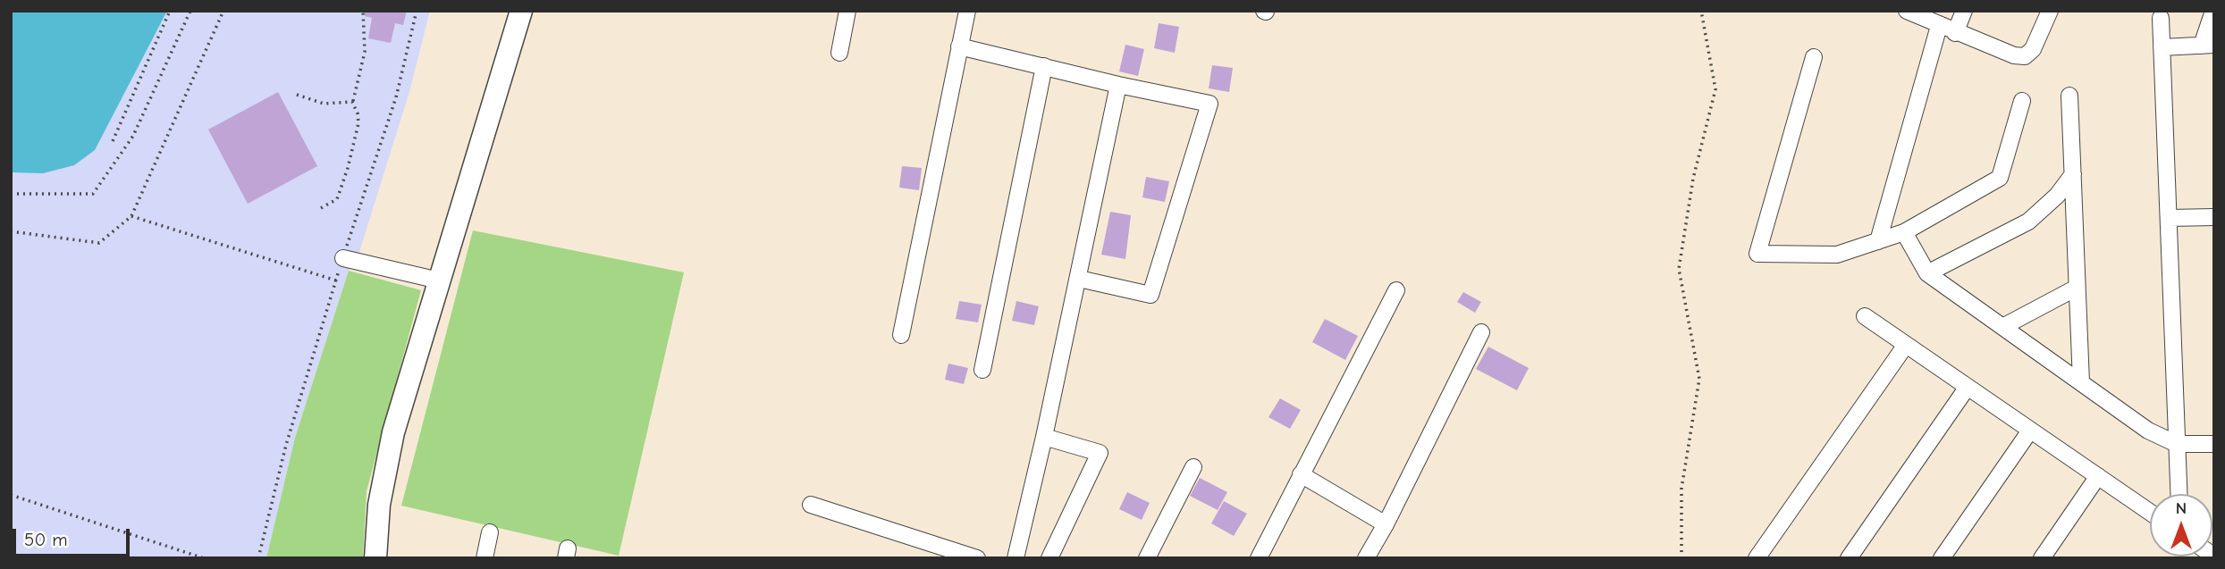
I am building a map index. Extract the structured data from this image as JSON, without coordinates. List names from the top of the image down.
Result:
{
  "scale_bar": "50 m",
  "north": "top"
}
